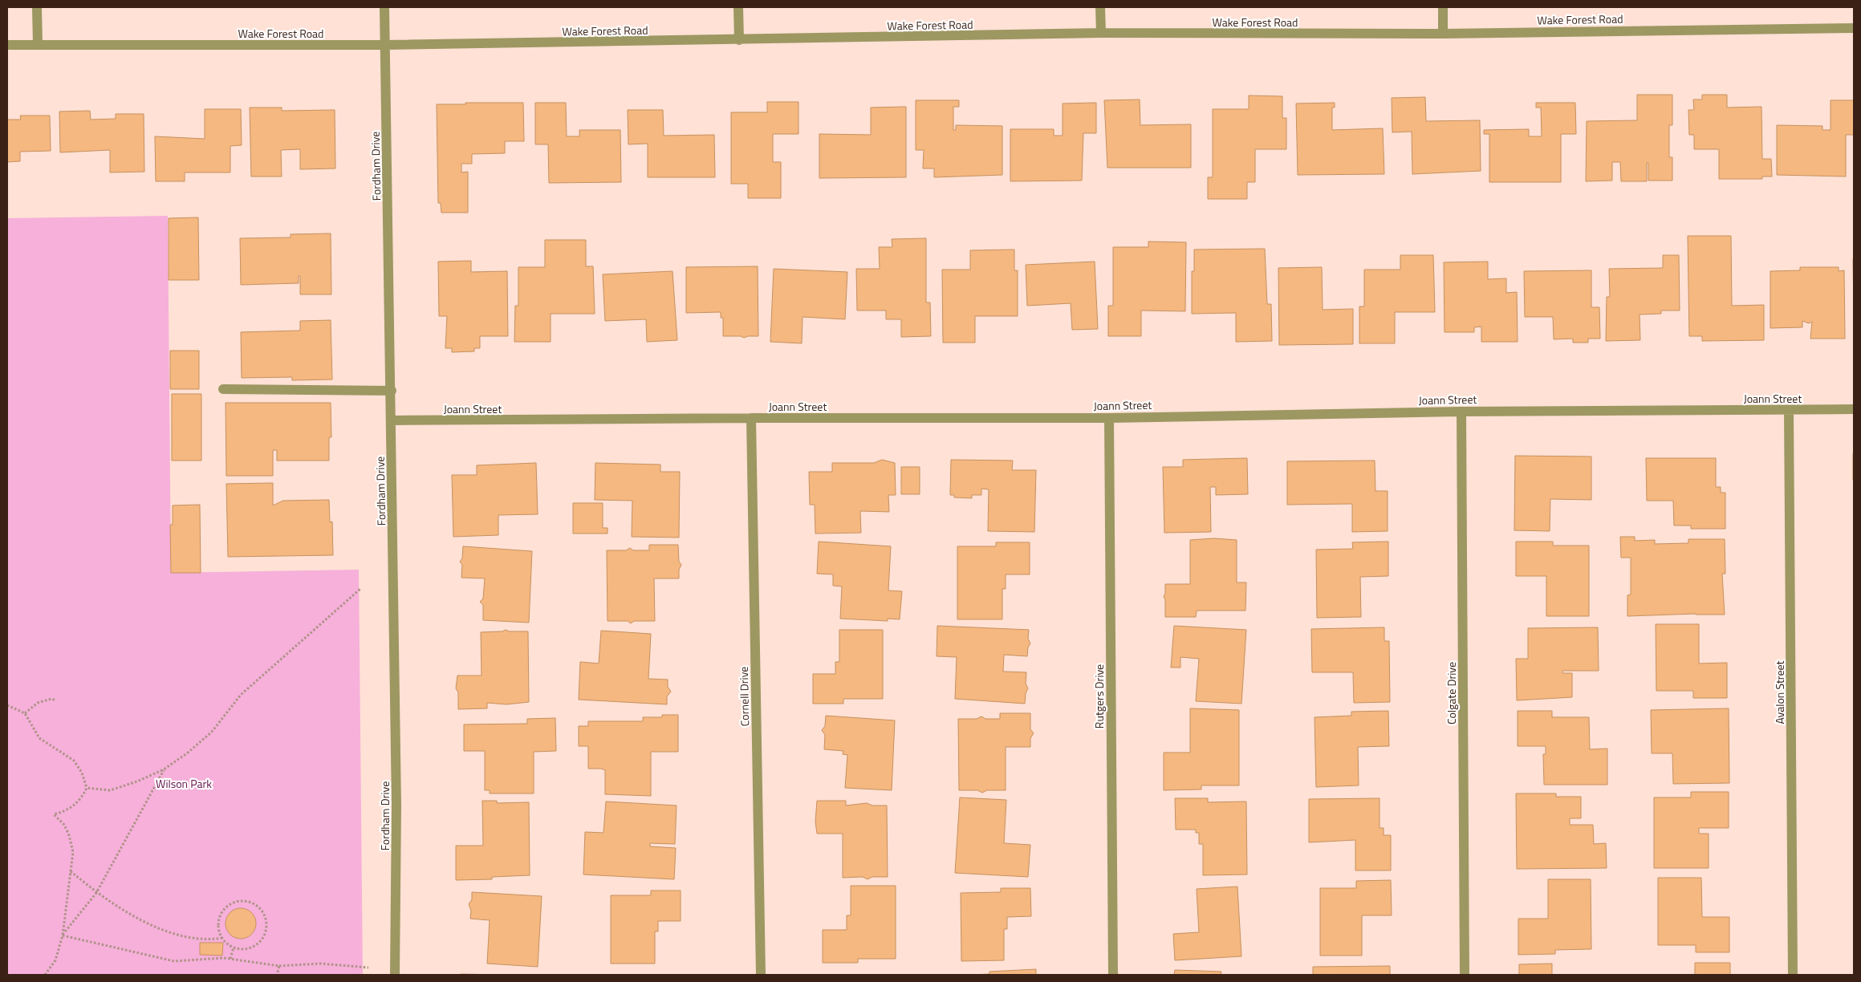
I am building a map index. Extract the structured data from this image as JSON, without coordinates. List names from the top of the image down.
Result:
{
  "streets": {
    "street": [
      "Wake Forest Road",
      "Fordham Drive",
      "Joann Street",
      "Avalon Street",
      "Colgate Drive",
      "Cornell Drive",
      "Rutgers Drive"
    ]
  },
  "crossings": [
    ["Wake Forest Road", "Fordham Drive"],
    ["Fordham Drive", "Joann Street"],
    ["Joann Street", "Avalon Street"],
    ["Joann Street", "Colgate Drive"],
    ["Joann Street", "Cornell Drive"],
    ["Joann Street", "Rutgers Drive"]
  ],
  "parks": ["Wilson Park"]
}
